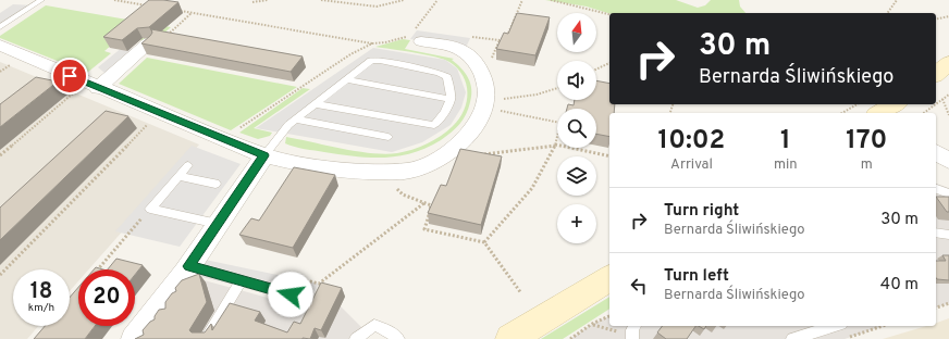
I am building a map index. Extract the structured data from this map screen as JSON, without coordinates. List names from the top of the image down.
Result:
{
  "north": "top",
  "page": {
    "map_buttons": "+",
    "turn": ["30 m", "Bernarda Śliwińskiego"],
    "eta": [
      "10:02",
      "Arrival",
      "1",
      "min",
      "170",
      "m"
    ],
    "list": [
      {
        "name": "Turn right",
        "note": "Bernarda Śliwińskiego",
        "value": "30 m"
      },
      {
        "name": "Turn left",
        "note": "Bernarda Śliwińskiego",
        "value": "40 m"
      }
    ],
    "speed": "18 km/h",
    "limit": "20"
  }
}
